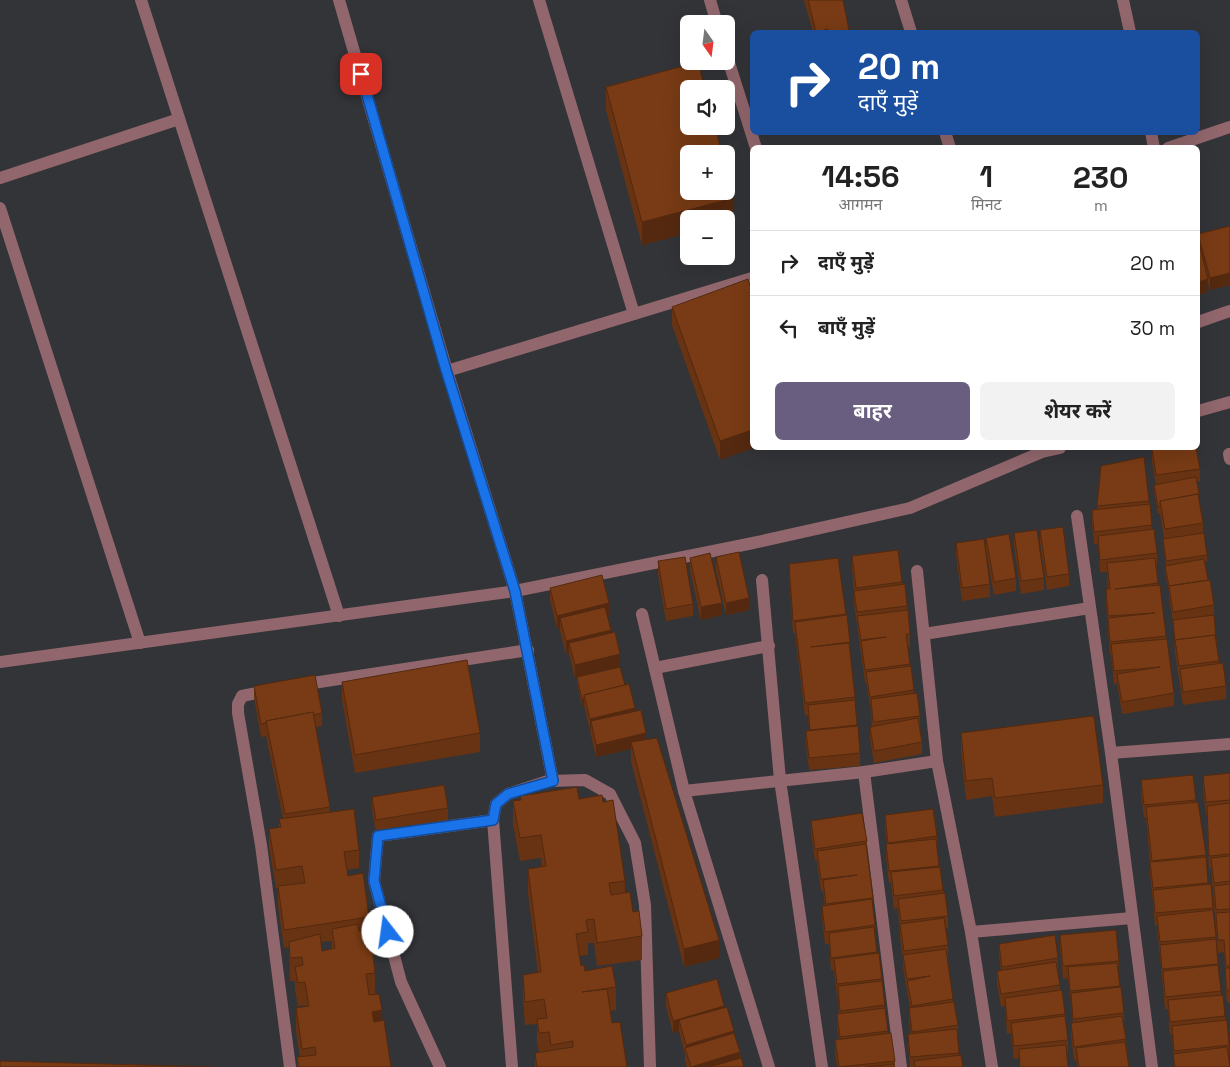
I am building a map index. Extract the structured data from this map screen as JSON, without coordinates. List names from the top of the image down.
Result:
{
  "north": "bottom",
  "page": {
    "map_buttons": ["+", "−"],
    "turn": ["20 m", "दाएँ मुड़ें"],
    "eta": [
      "14:56",
      "आगमन",
      "1",
      "मिनट",
      "230",
      "m"
    ],
    "list": [
      {
        "name": "दाएँ मुड़ें",
        "value": "20 m"
      },
      {
        "name": "बाएँ मुड़ें",
        "value": "30 m"
      }
    ],
    "buttons": ["बाहर", "शेयर करें"]
  }
}
